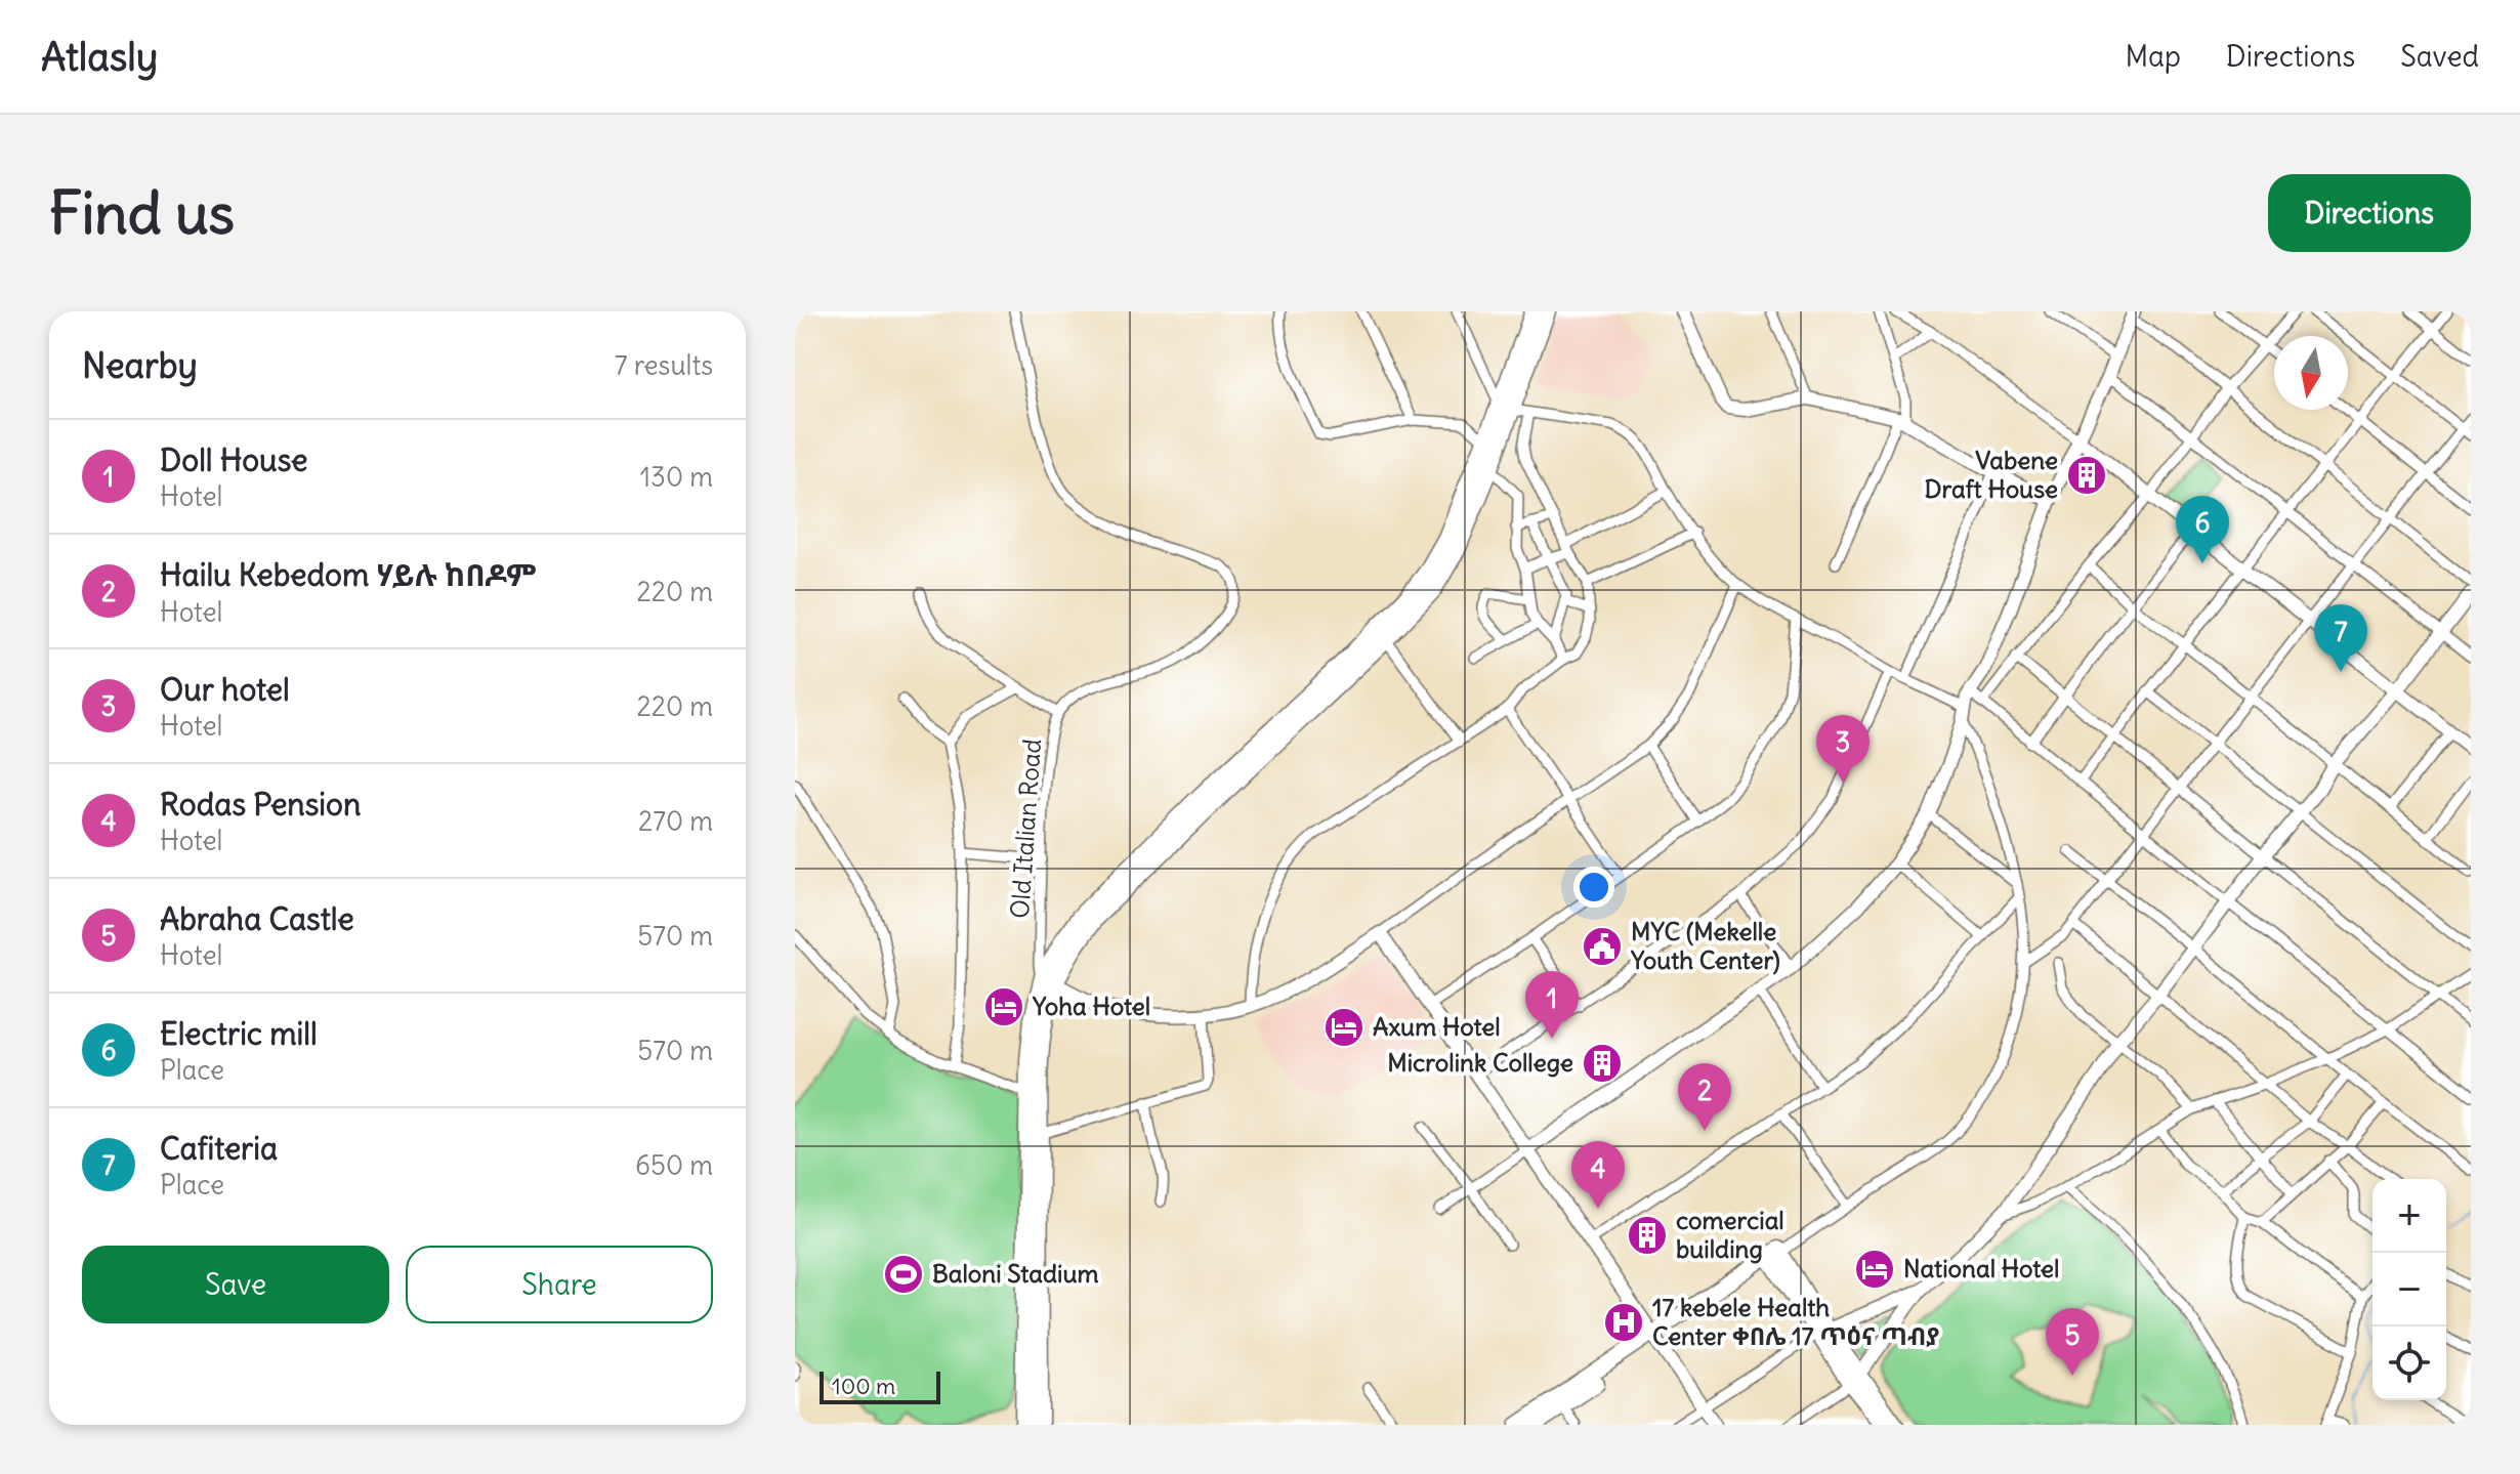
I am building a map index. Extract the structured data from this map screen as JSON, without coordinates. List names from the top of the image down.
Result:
{
  "streets": {
    "street": ["Old Italian Road"]
  },
  "places": {
    "building": ["Vabene Draft House", "Microlink College", "comercial building"],
    "public building": ["MYC (Mekelle Youth Center)"],
    "hotel": ["Yoha Hotel", "Axum Hotel", "National Hotel"],
    "sports": ["Baloni Stadium"],
    "hospital": ["17 kebele Health Center ቀበሌ 17 ጥዕና ጣብያ"]
  },
  "scale_bar": "100 m",
  "north": "bottom",
  "page": {
    "header": "Atlasly",
    "nav": ["Map", "Directions", "Saved"],
    "buttons": [
      "Directions",
      ["Save", "Share"]
    ],
    "title": "Find us",
    "heading": ["Nearby", "7 results"],
    "list": [
      {
        "mark": "1",
        "name": "Doll House",
        "note": "Hotel",
        "value": "130 m"
      },
      {
        "mark": "2",
        "name": "Hailu Kebedom ሃይሉ ከበዶም",
        "note": "Hotel",
        "value": "220 m"
      },
      {
        "mark": "3",
        "name": "Our hotel",
        "note": "Hotel",
        "value": "220 m"
      },
      {
        "mark": "4",
        "name": "Rodas Pension",
        "note": "Hotel",
        "value": "270 m"
      },
      {
        "mark": "5",
        "name": "Abraha Castle",
        "note": "Hotel",
        "value": "570 m"
      },
      {
        "mark": "6",
        "name": "Electric mill",
        "note": "Place",
        "value": "570 m"
      },
      {
        "mark": "7",
        "name": "Cafiteria",
        "note": "Place",
        "value": "650 m"
      }
    ],
    "pins": [
      "6",
      "7",
      "3",
      "1",
      "2",
      "4",
      "5"
    ],
    "map_buttons": ["+", "−"],
    "scale": "100 m"
  }
}
